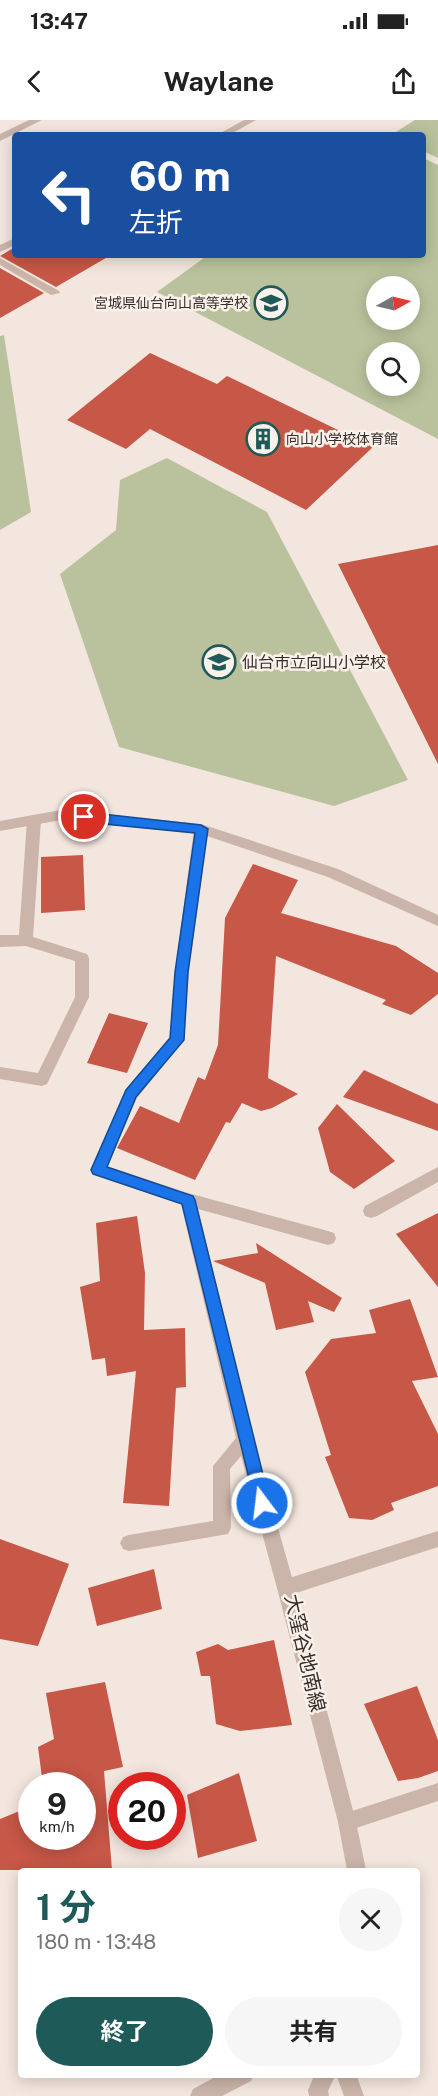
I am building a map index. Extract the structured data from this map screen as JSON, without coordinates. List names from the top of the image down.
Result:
{
  "streets": {
    "street": ["大窪谷地南線"]
  },
  "places": {
    "school or university": ["宮城県仙台向山高等学校", "仙台市立向山小学校"],
    "building": ["向山小学校体育館"]
  },
  "north": "right",
  "page": {
    "status": "13:47",
    "header": "Waylane",
    "turn": ["60 m", "左折"],
    "speed": "9 km/h",
    "limit": "20",
    "heading": ["1 分", "180 m · 13:48"],
    "buttons": ["終了", "共有"]
  }
}
